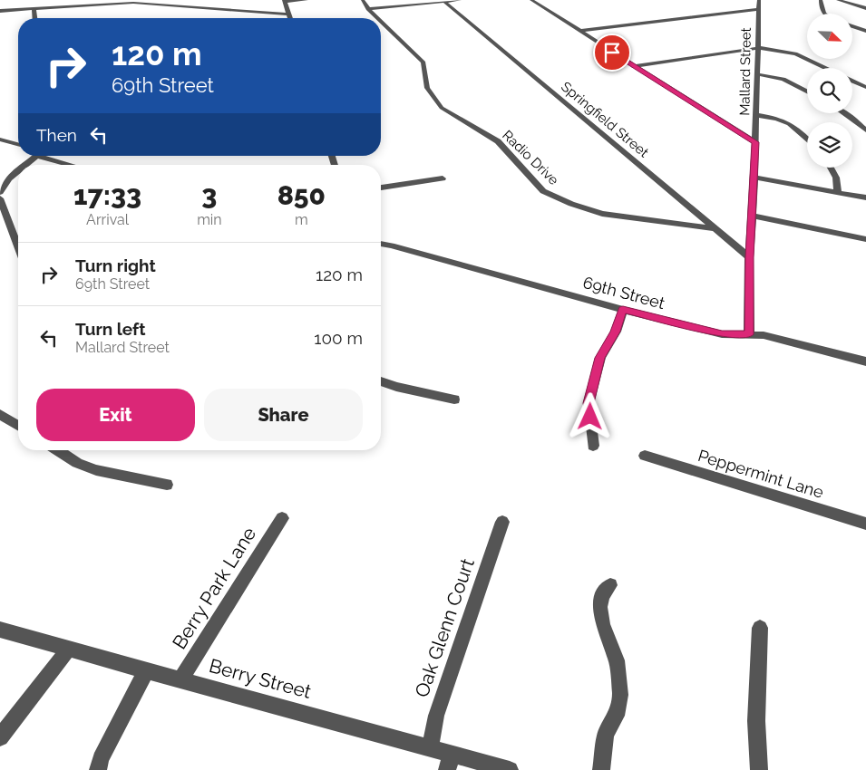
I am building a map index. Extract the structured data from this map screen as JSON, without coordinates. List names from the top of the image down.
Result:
{
  "streets": {
    "street": [
      "Mallard Street",
      "Springfield Street",
      "Radio Drive",
      "69th Street",
      "Peppermint Lane",
      "Berry Park Lane",
      "Oak Glenn Court",
      "Berry Street"
    ]
  },
  "crossings": [
    ["Mallard Street", "Springfield Street"],
    ["Mallard Street", "69th Street"],
    ["Springfield Street", "Radio Drive"],
    ["Berry Park Lane", "Berry Street"],
    ["Oak Glenn Court", "Berry Street"]
  ],
  "north": "bottom right",
  "page": {
    "turn": ["120 m", "69th Street"],
    "then": "Then",
    "eta": [
      "17:33",
      "Arrival",
      "3",
      "min",
      "850",
      "m"
    ],
    "list": [
      {
        "name": "Turn right",
        "note": "69th Street",
        "value": "120 m"
      },
      {
        "name": "Turn left",
        "note": "Mallard Street",
        "value": "100 m"
      }
    ],
    "buttons": ["Exit", "Share"]
  }
}
